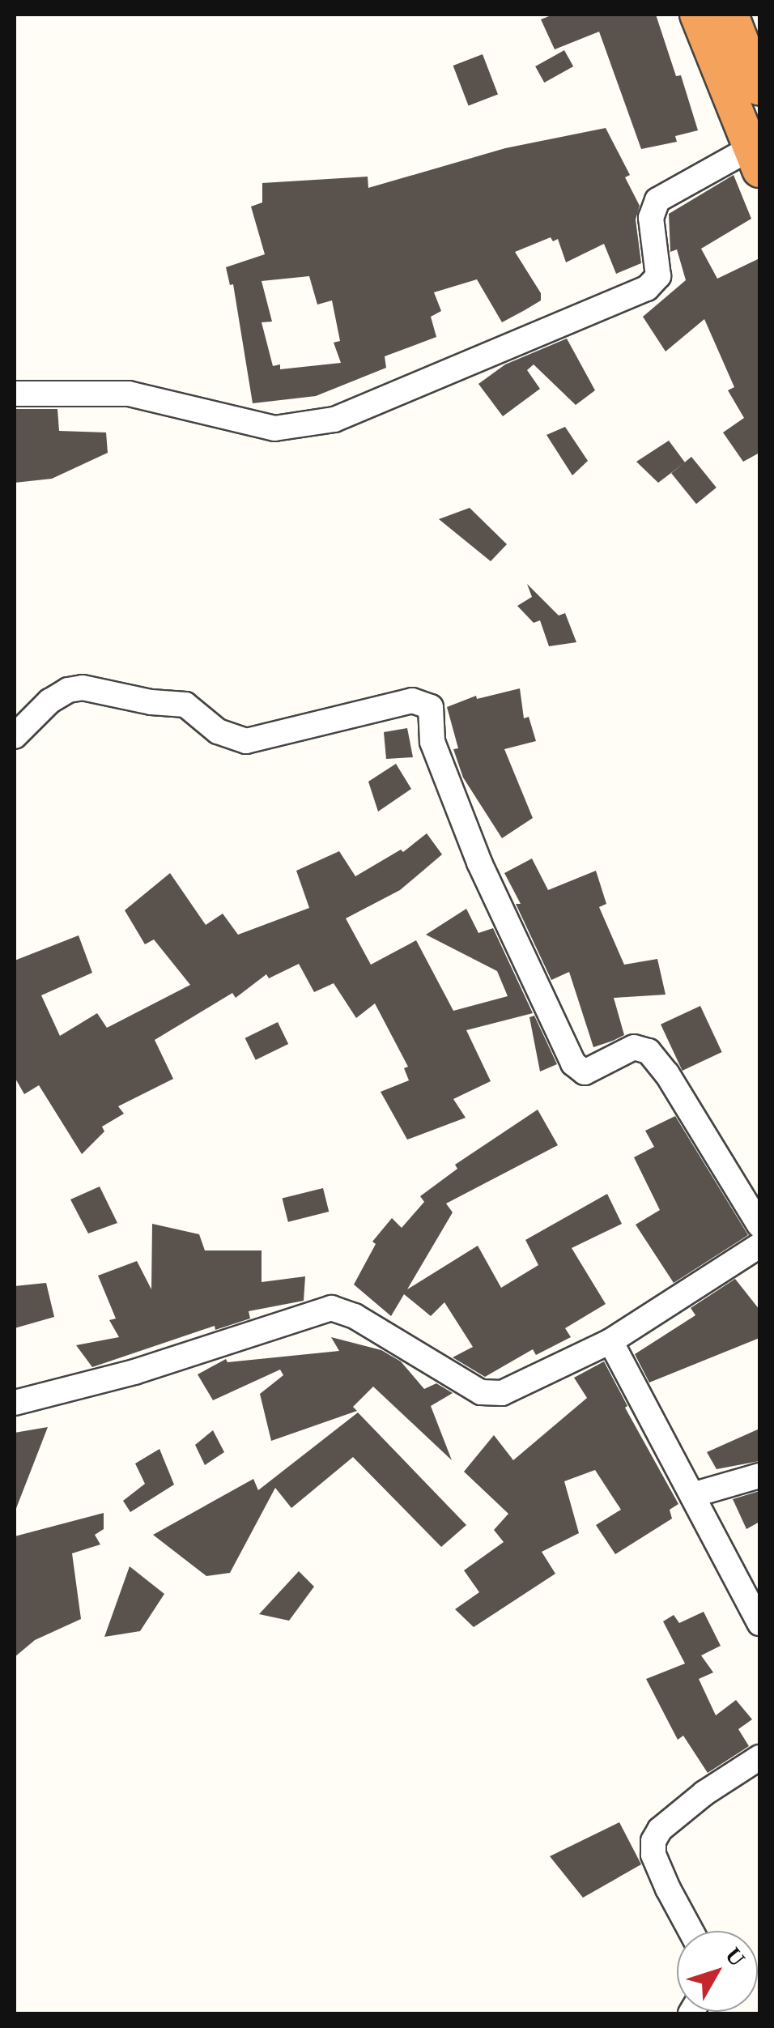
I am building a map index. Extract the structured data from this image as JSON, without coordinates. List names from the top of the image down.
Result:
{
  "north": "top right"
}
